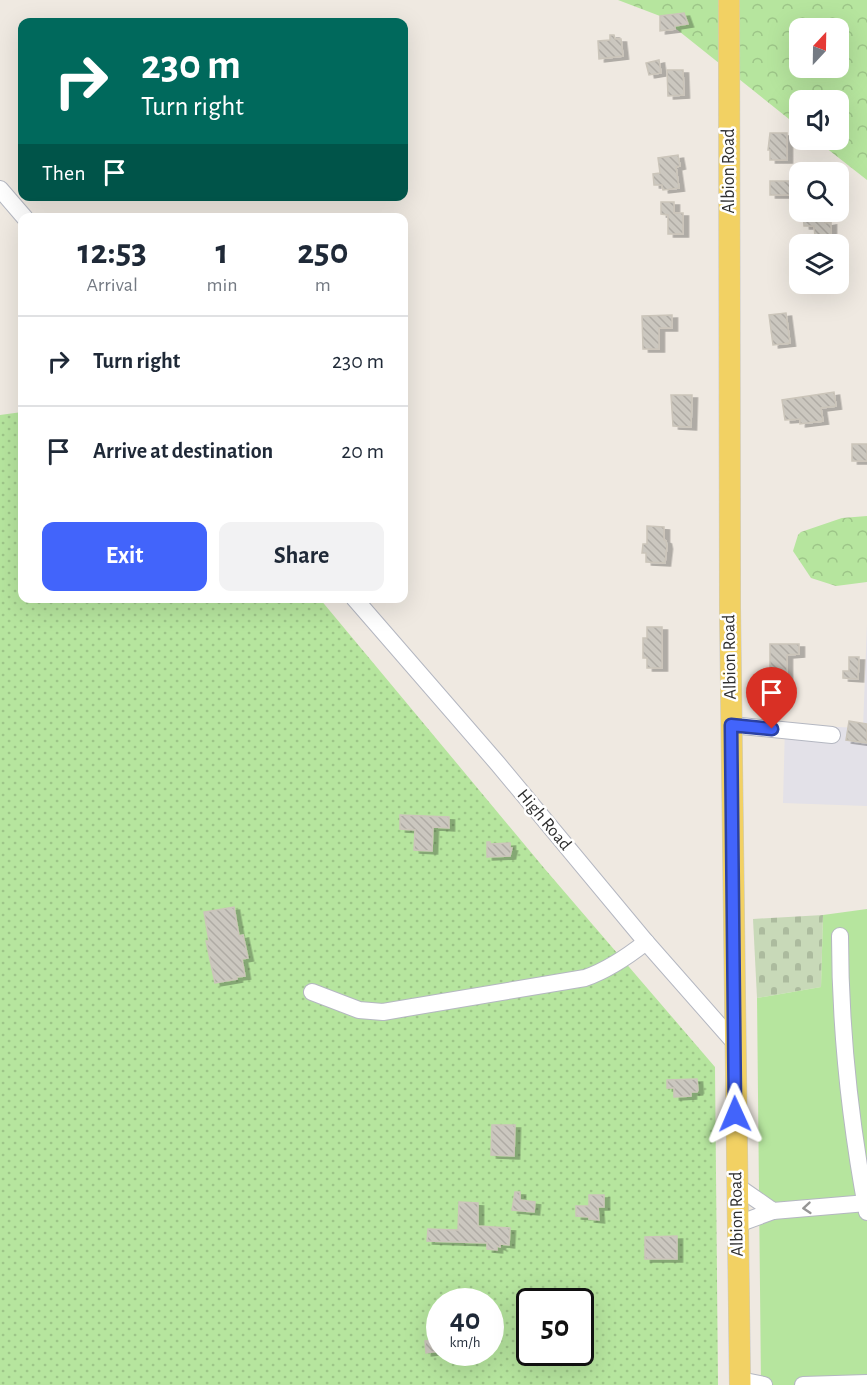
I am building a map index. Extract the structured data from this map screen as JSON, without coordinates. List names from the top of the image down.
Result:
{
  "streets": {
    "main road": ["Albion Road"],
    "street": ["High Road"]
  },
  "crossings": [
    ["Albion Road", "High Road"]
  ],
  "north": "top",
  "page": {
    "turn": ["230 m", "Turn right"],
    "then": "Then",
    "eta": [
      "12:53",
      "Arrival",
      "1",
      "min",
      "250",
      "m"
    ],
    "list": [
      {
        "name": "Turn right",
        "value": "230 m"
      },
      {
        "name": "Arrive at destination",
        "value": "20 m"
      }
    ],
    "buttons": ["Exit", "Share"],
    "speed": "40 km/h",
    "limit": "50"
  }
}
